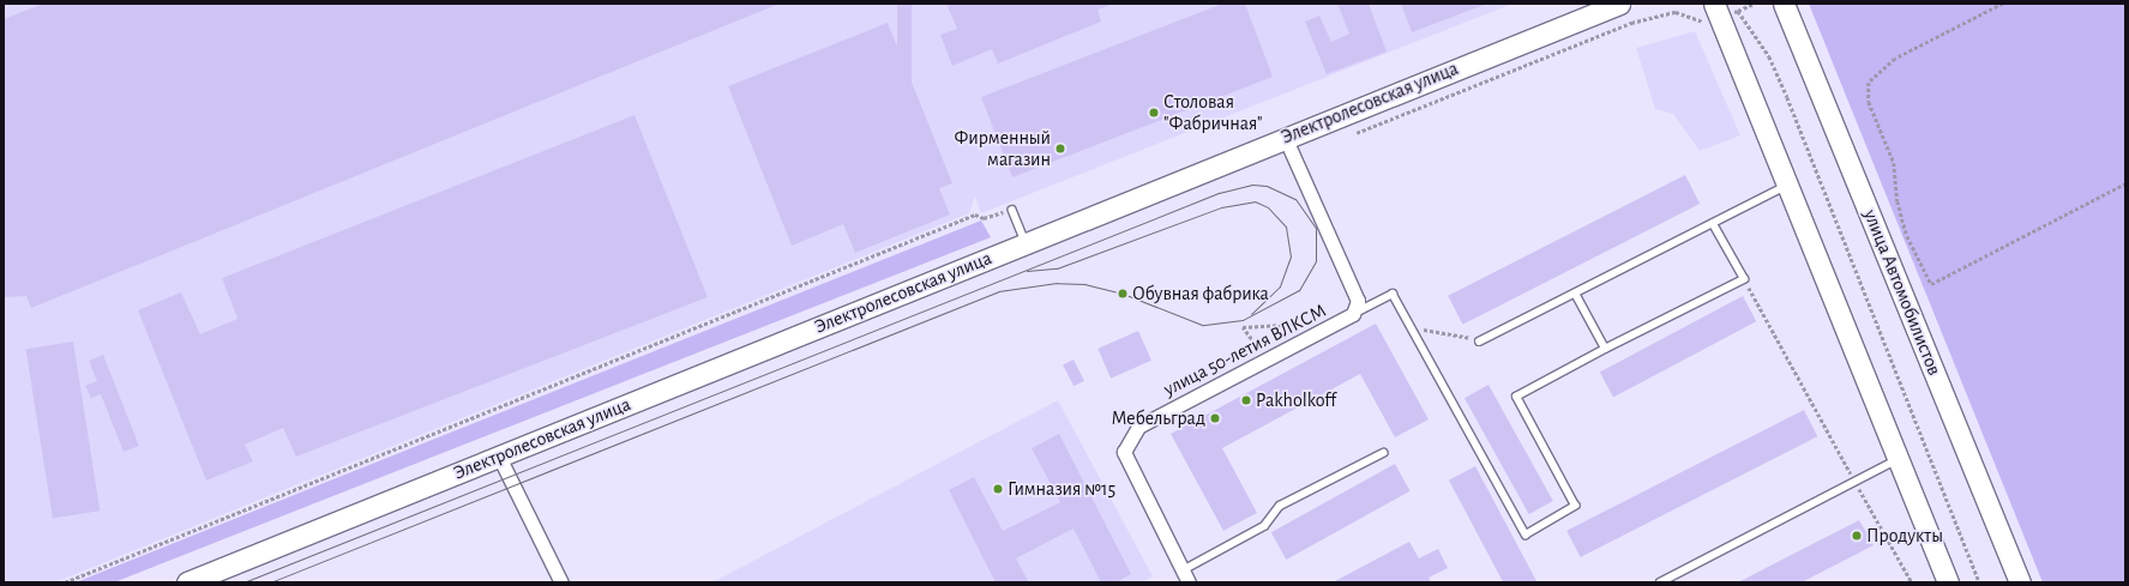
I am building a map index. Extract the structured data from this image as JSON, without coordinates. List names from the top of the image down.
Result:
{
  "streets": {
    "main road": ["Электролесовская улица", "улица Автомобилистов"],
    "street": ["улица 50-летия ВЛКСМ"]
  },
  "crossings": [
    ["Электролесовская улица", "улица 50-летия ВЛКСМ"]
  ],
  "places": [
    "Столовая \"Фабричная\"",
    "Фирменный магазин",
    "Обувная фабрика",
    "Pakholkoff",
    "Мебельград",
    "Гимназия №15",
    "Продукты"
  ]
}
